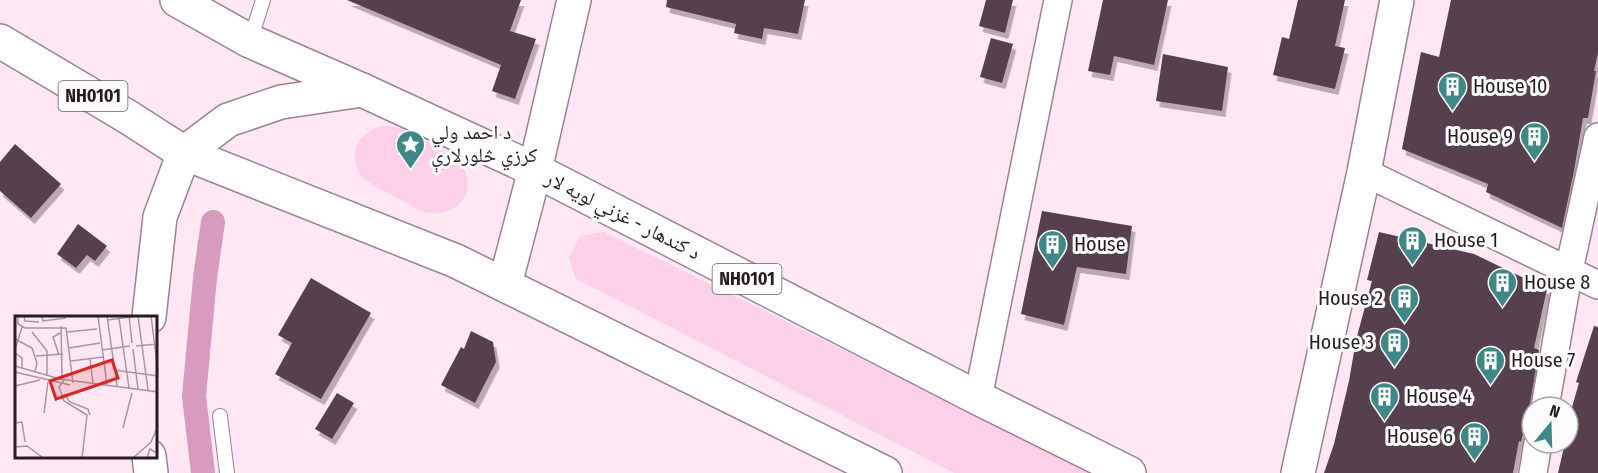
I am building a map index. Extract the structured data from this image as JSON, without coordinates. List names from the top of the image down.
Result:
{
  "streets": {
    "main road": ["NH0101", "د کندهار - غزني لويه لار"]
  },
  "places": {
    "building": [
      "House 10",
      "House 9",
      "House 1",
      "House",
      "House 8",
      "House 2",
      "House 3",
      "House 7",
      "House 4",
      "House 6"
    ],
    "place": ["د احمد ولي کرزي څلورلارې"]
  },
  "north": "top"
}
